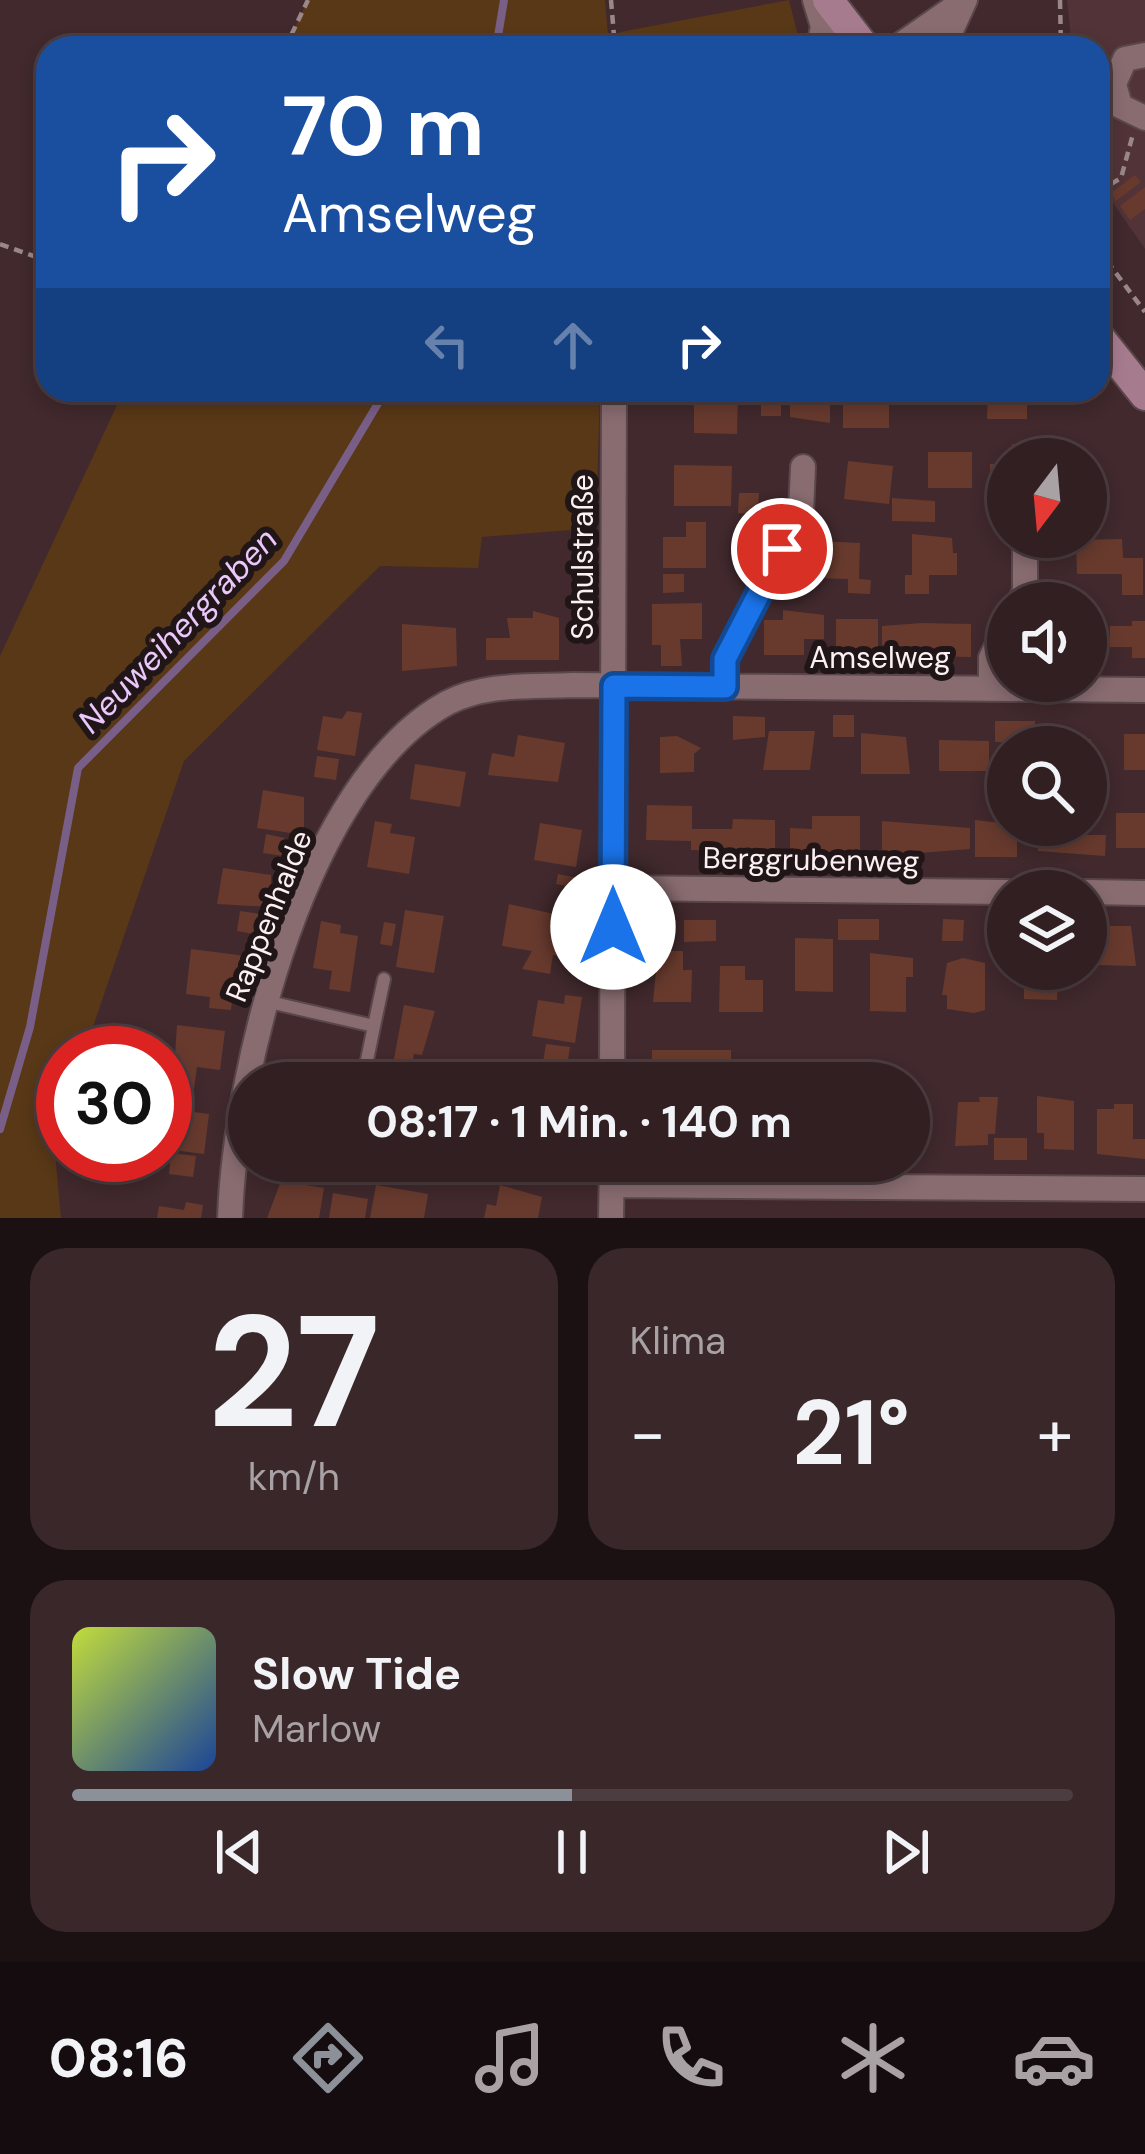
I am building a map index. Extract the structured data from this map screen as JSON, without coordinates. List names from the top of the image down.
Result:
{
  "streets": {
    "street": [
      "Schulstraße",
      "Amselweg",
      "Berggrubenweg",
      "Rappenhalde"
    ]
  },
  "crossings": [
    ["Schulstraße", "Amselweg"],
    ["Schulstraße", "Berggrubenweg"],
    ["Schulstraße", "Rappenhalde"],
    ["Amselweg", "Rappenhalde"]
  ],
  "water": ["Neuweihergraben"],
  "north": "bottom",
  "page": {
    "turn": ["70 m", "Amselweg"],
    "limit": "30",
    "trip": "08:17 · 1 Min. · 140 m",
    "tile": [
      ["27", "km/h"],
      "Klima"
    ],
    "heat": ["−", "21°", "+"],
    "song": ["Slow Tide", "Marlow"],
    "tabs": "08:16"
  }
}
